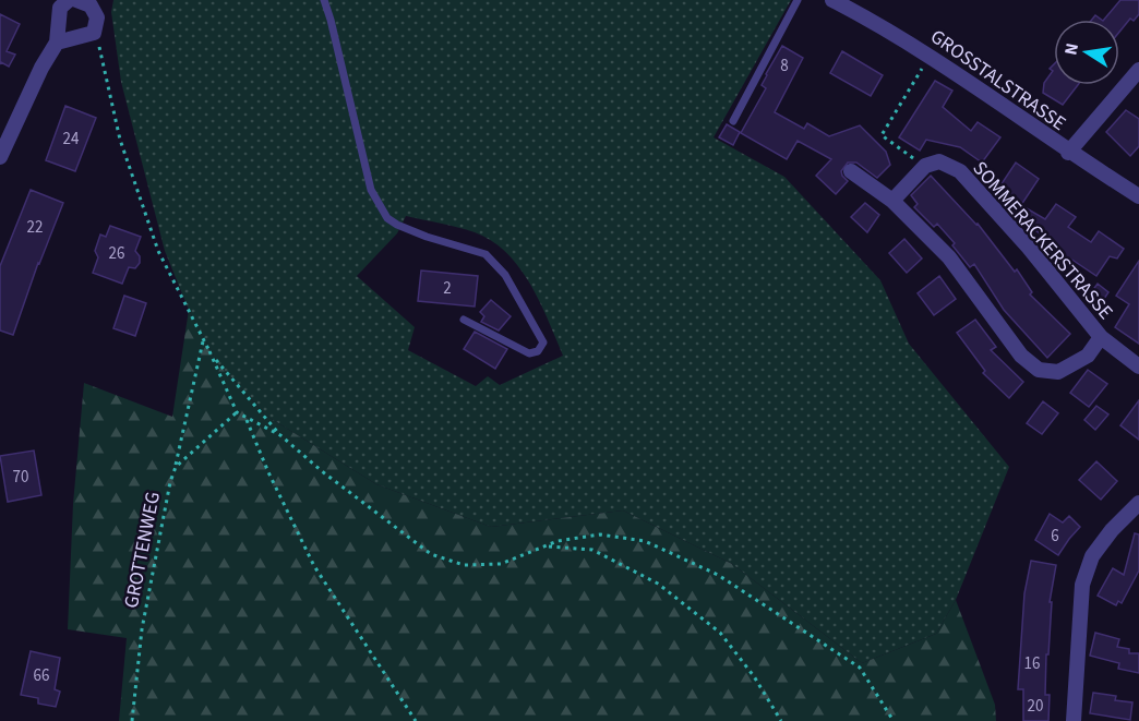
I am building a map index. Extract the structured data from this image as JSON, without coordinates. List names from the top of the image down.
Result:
{
  "streets": {
    "street": ["GROSSTALSTRASSE", "SOMMERACKERSTRASSE"],
    "path": ["GROTTENWEG"]
  },
  "house_numbers": [
    "8",
    "24",
    "22",
    "26",
    "2",
    "70",
    "6",
    "16",
    "66",
    "20"
  ],
  "north": "left"
}
